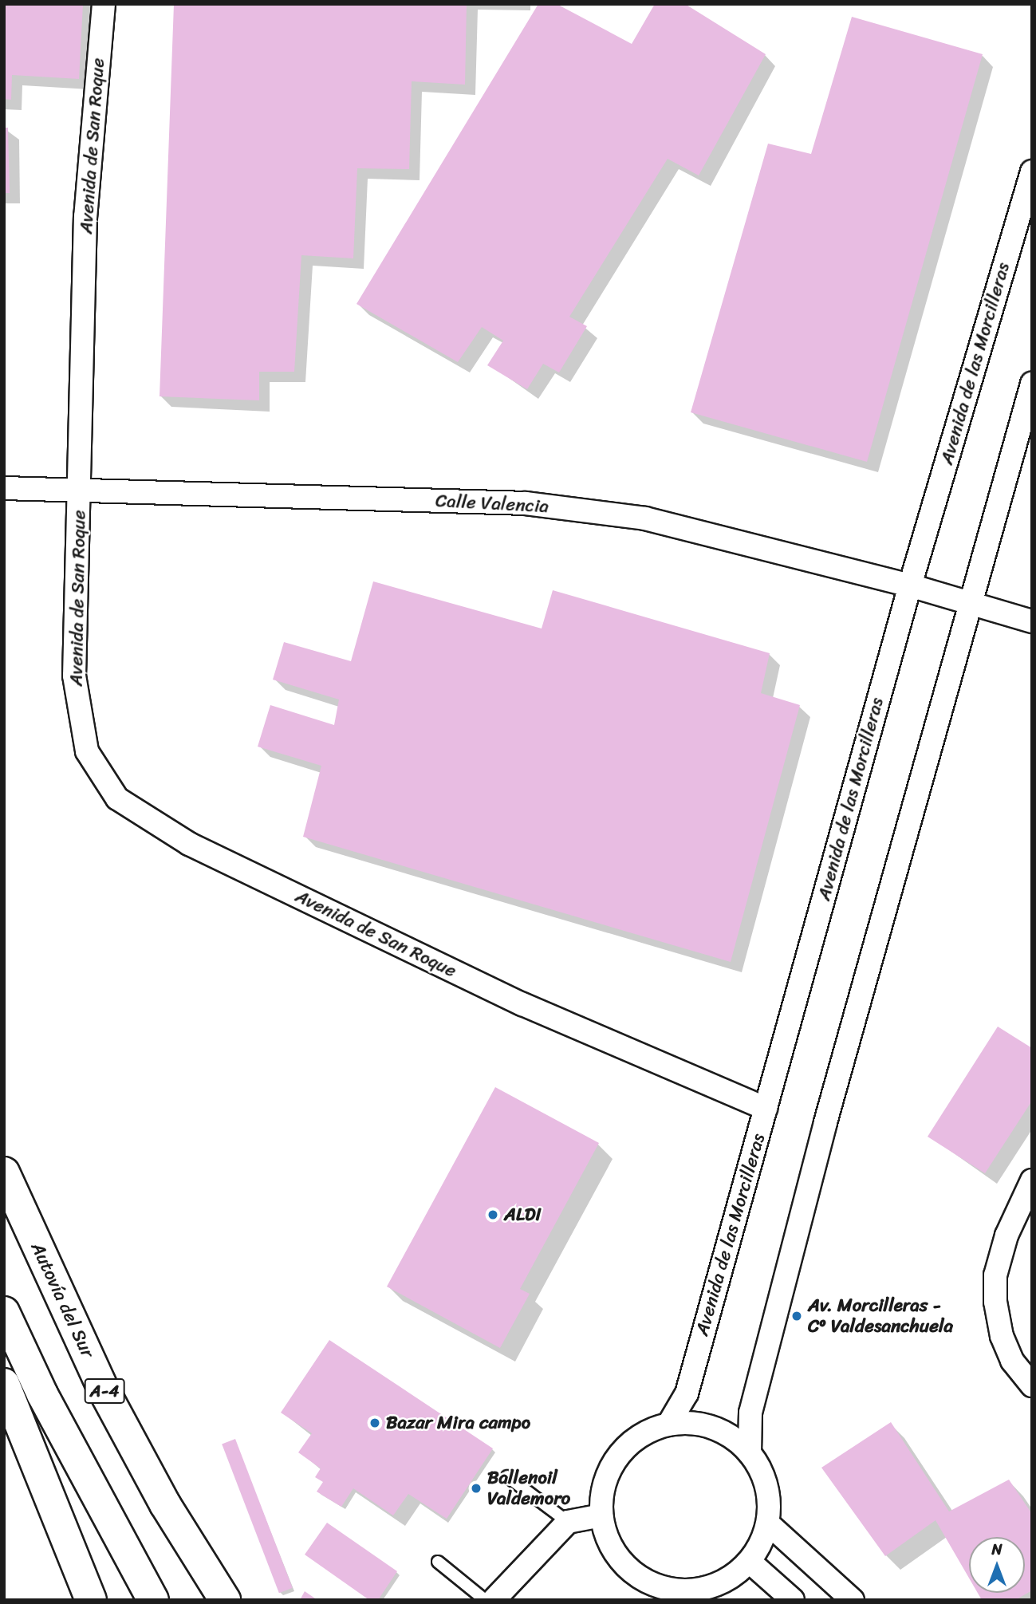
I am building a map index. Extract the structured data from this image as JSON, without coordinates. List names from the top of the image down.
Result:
{
  "streets": {
    "highway": ["Autovía del Sur", "A-4"],
    "street": ["Avenida de San Roque", "Avenida de las Morcilleras", "Calle Valencia"]
  },
  "crossings": [
    ["Avenida de San Roque", "Avenida de las Morcilleras"],
    ["Avenida de San Roque", "Calle Valencia"],
    ["Avenida de las Morcilleras", "Calle Valencia"]
  ],
  "places": [
    "ALDI",
    "Av. Morcilleras - Cº Valdesanchuela",
    "Bazar Mira campo",
    "Ballenoil Valdemoro"
  ],
  "north": "top"
}
